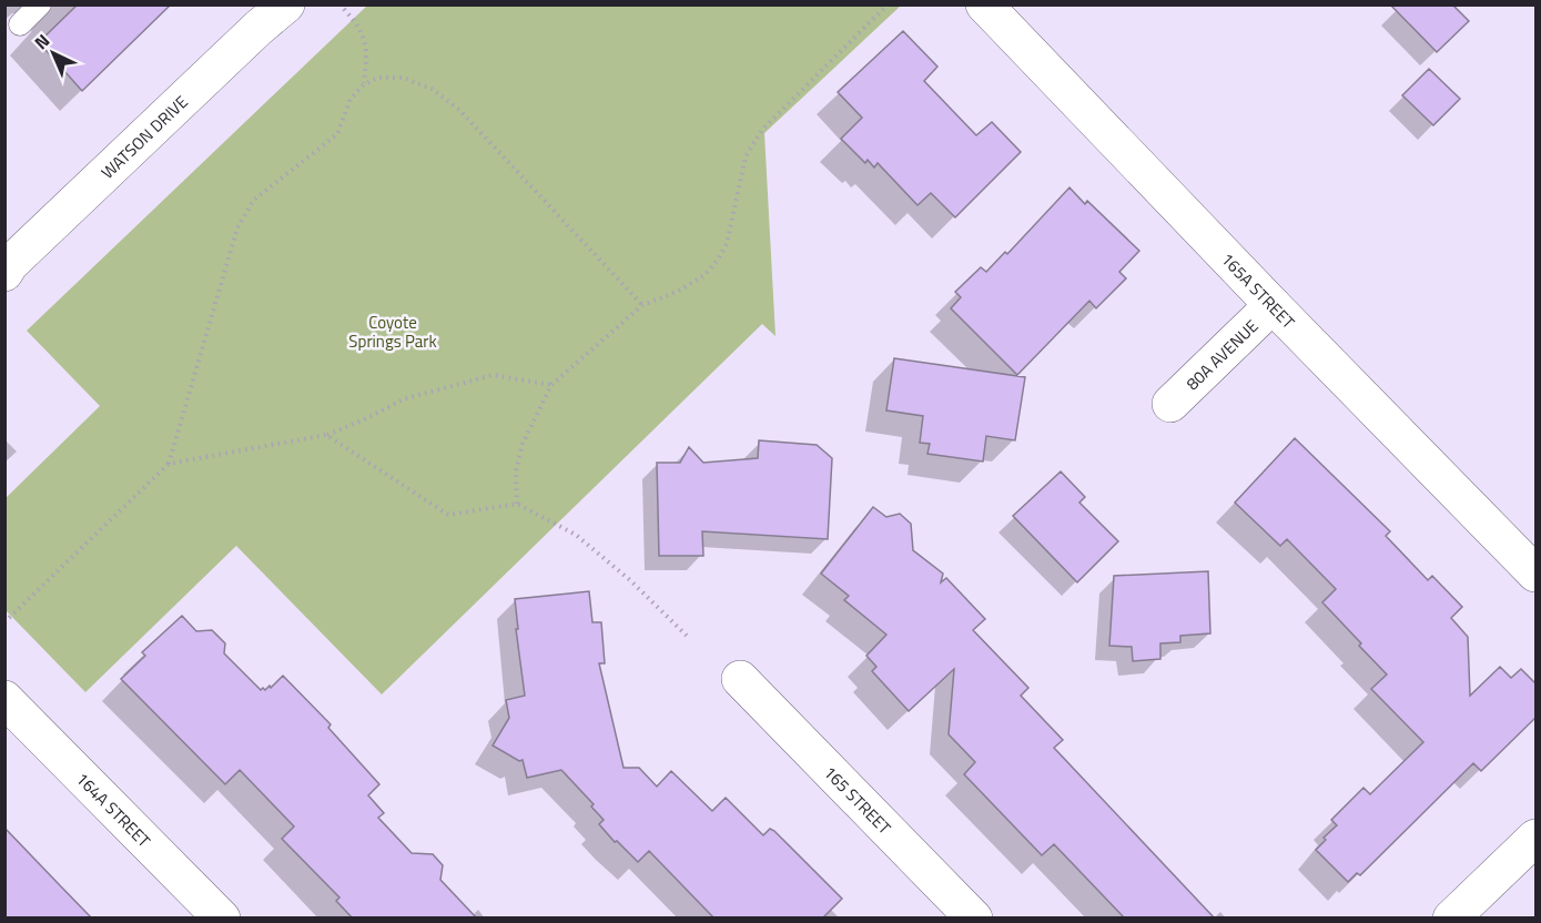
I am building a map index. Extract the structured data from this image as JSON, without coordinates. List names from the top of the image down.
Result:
{
  "streets": {
    "street": [
      "WATSON DRIVE",
      "165A STREET",
      "80A AVENUE",
      "165 STREET",
      "164A STREET"
    ]
  },
  "crossings": [
    ["165A STREET", "80A AVENUE"]
  ],
  "parks": ["Coyote Springs Park"],
  "north": "top left"
}
